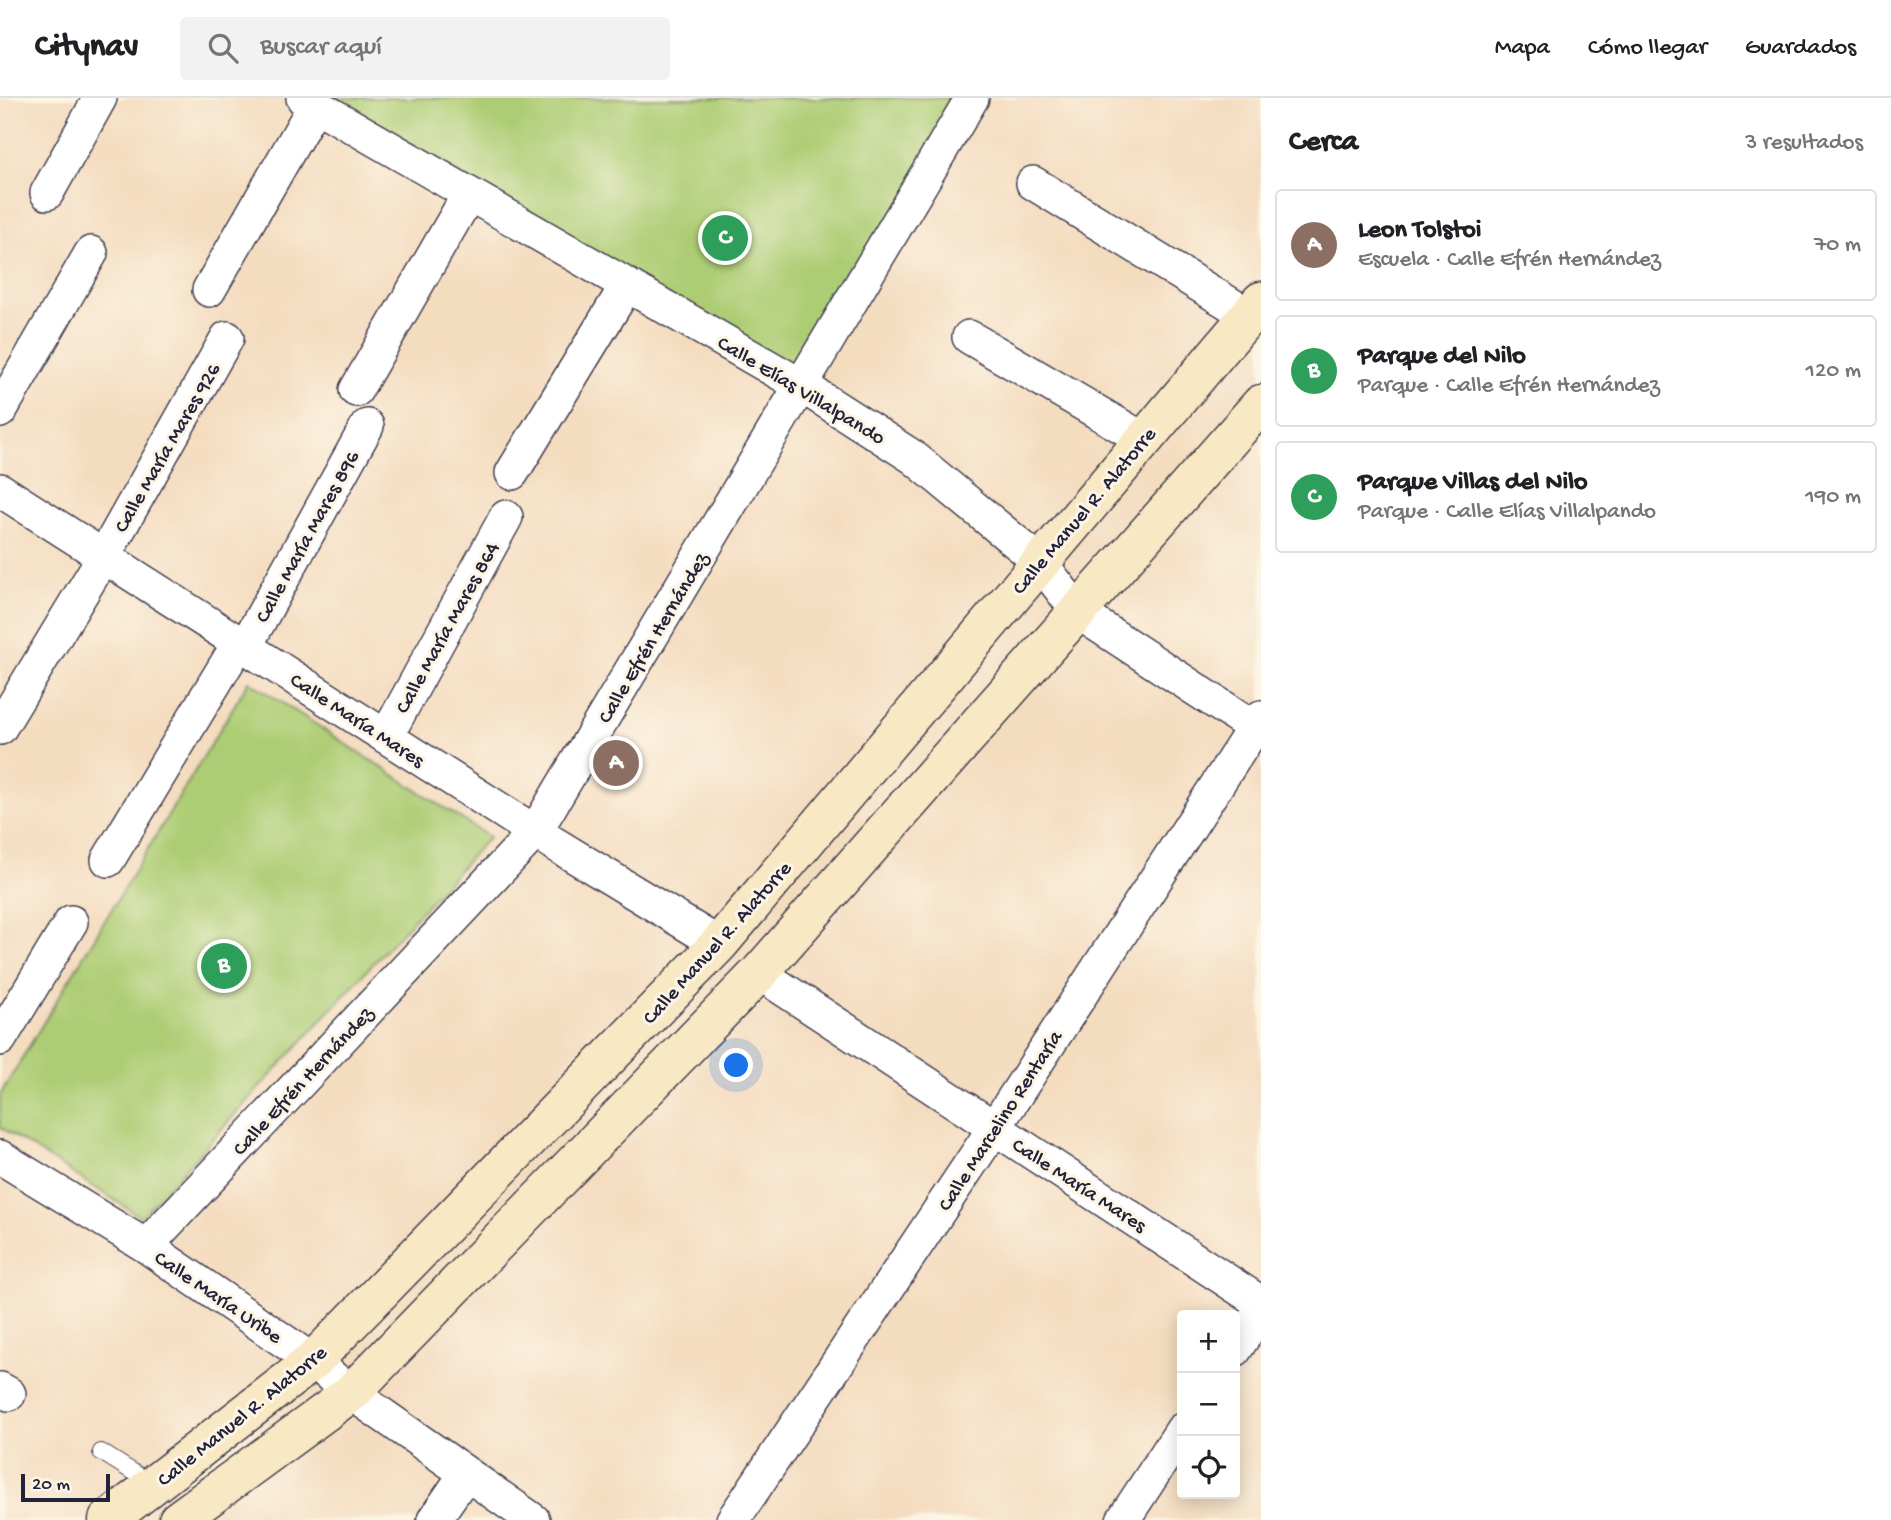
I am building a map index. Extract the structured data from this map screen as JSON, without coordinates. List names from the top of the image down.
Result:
{
  "streets": {
    "street": [
      "Calle Elías Villalpando",
      "Calle María Mares 926",
      "Calle Manuel R. Alatorre",
      "Calle María Mares 896",
      "Calle María Mares 864",
      "Calle Efrén Hernández",
      "Calle María Mares",
      "Calle Marcelino Rentaría",
      "Calle María Uribe"
    ]
  },
  "crossings": [
    ["Calle Elías Villalpando", "Calle Manuel R. Alatorre"],
    ["Calle Elías Villalpando", "Calle Efrén Hernández"],
    ["Calle Elías Villalpando", "Calle Marcelino Rentaría"],
    ["Calle María Mares 926", "Calle María Mares"],
    ["Calle Manuel R. Alatorre", "Calle María Mares"],
    ["Calle Manuel R. Alatorre", "Calle María Uribe"],
    ["Calle María Mares 896", "Calle María Mares"],
    ["Calle María Mares 864", "Calle María Mares"],
    ["Calle Efrén Hernández", "Calle María Mares"],
    ["Calle Efrén Hernández", "Calle María Uribe"],
    ["Calle María Mares", "Calle Marcelino Rentaría"]
  ],
  "scale_bar": "20 m",
  "page": {
    "header": "Citynav",
    "search": "Buscar aquí",
    "nav": ["Mapa", "Cómo llegar", "Guardados"],
    "heading": ["Cerca", "3 resultados"],
    "list": [
      {
        "mark": "A",
        "name": "Leon Tolstoi",
        "note": "Escuela · Calle Efrén Hernández",
        "value": "70 m"
      },
      {
        "mark": "B",
        "name": "Parque del Nilo",
        "note": "Parque · Calle Efrén Hernández",
        "value": "120 m"
      },
      {
        "mark": "C",
        "name": "Parque Villas del Nilo",
        "note": "Parque · Calle Elías Villalpando",
        "value": "190 m"
      }
    ],
    "pins": ["C", "A", "B"],
    "map_buttons": ["+", "−"],
    "scale": "20 m"
  }
}
